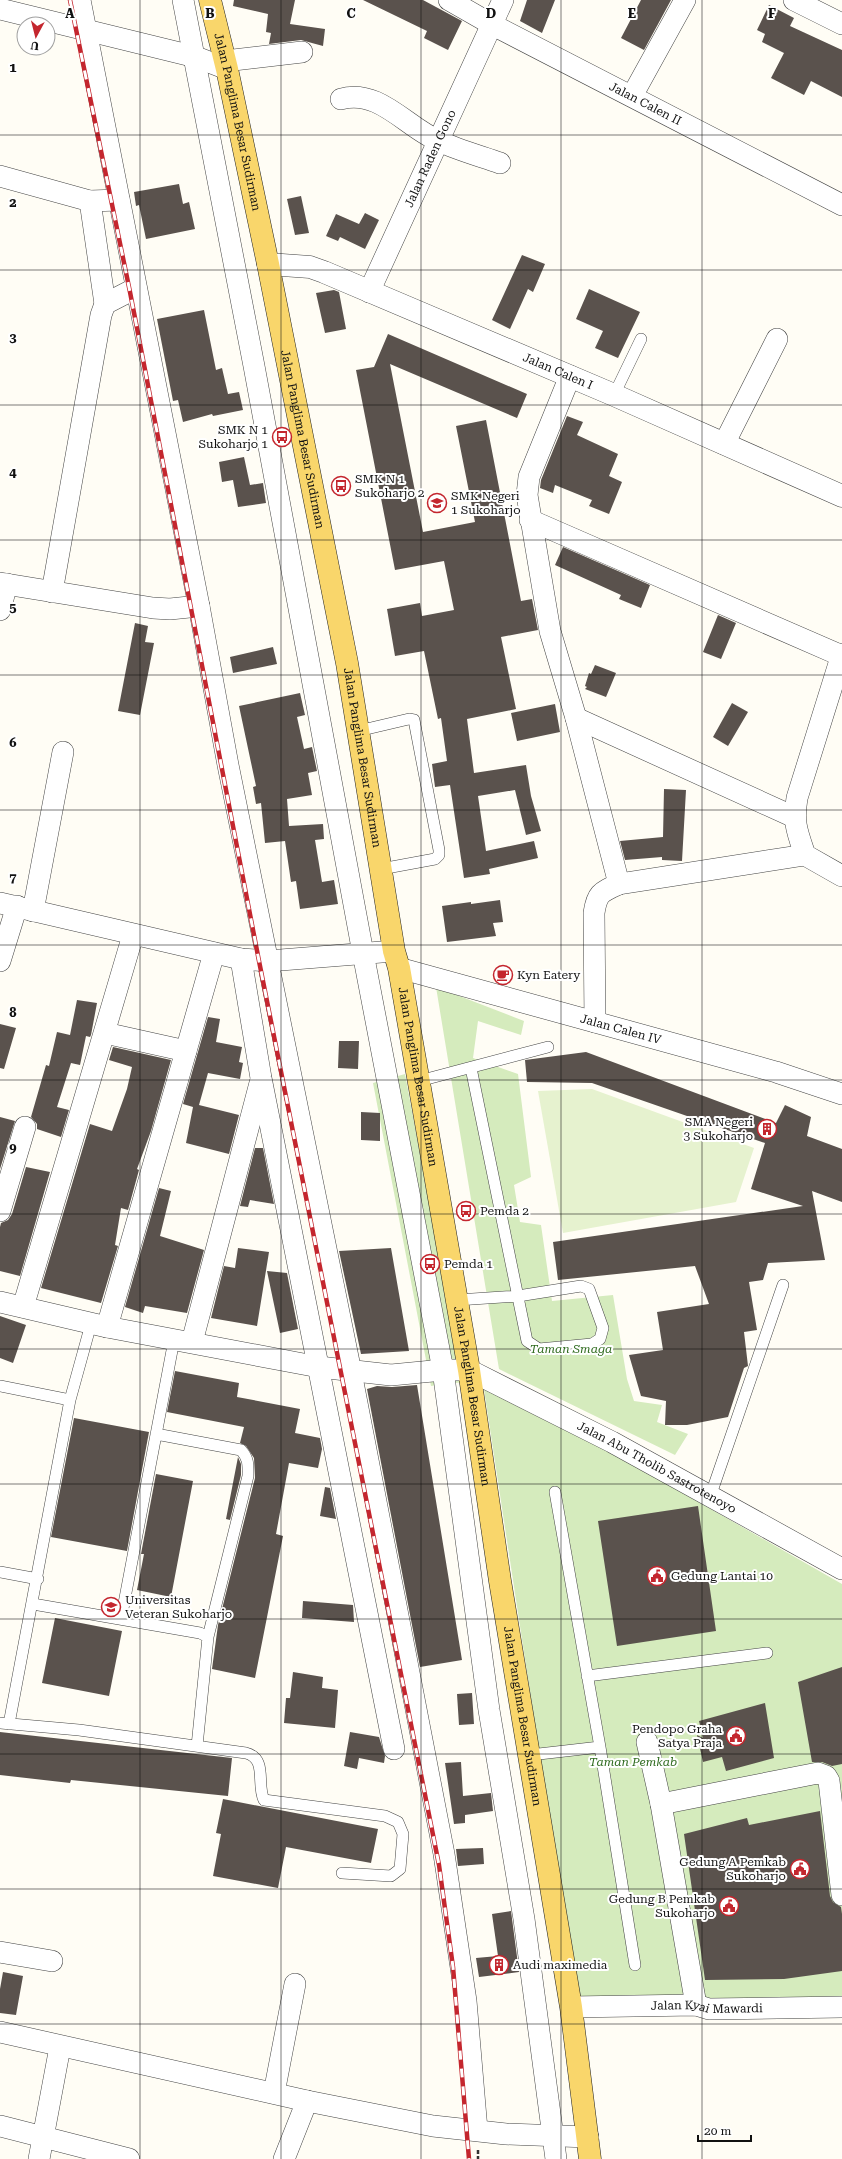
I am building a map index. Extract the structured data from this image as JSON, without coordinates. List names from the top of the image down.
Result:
{
  "streets": {
    "main road": ["Jalan Panglima Besar Sudirman"],
    "street": [
      "Jalan Calen II",
      "Jalan Raden Gono",
      "Jalan Calen I",
      "Jalan Calen IV",
      "Jalan Abu Tholib Sastrotenoyo",
      "Jalan Kyai Mawardi"
    ]
  },
  "crossings": [
    ["Jalan Calen II", "Jalan Raden Gono"],
    ["Jalan Panglima Besar Sudirman", "Jalan Calen I"],
    ["Jalan Panglima Besar Sudirman", "Jalan Calen IV"],
    ["Jalan Panglima Besar Sudirman", "Jalan Abu Tholib Sastrotenoyo"],
    ["Jalan Panglima Besar Sudirman", "Jalan Kyai Mawardi"],
    ["Jalan Raden Gono", "Jalan Calen I"]
  ],
  "parks": ["Taman Smaga", "Taman Pemkab"],
  "places": {
    "bus stop": [
      "SMK N 1 Sukoharjo 1",
      "SMK N 1 Sukoharjo 2",
      "Pemda 2",
      "Pemda 1"
    ],
    "school or university": ["SMK Negeri 1 Sukoharjo", "Universitas Veteran Sukoharjo"],
    "cafe": ["Kyn Eatery"],
    "building": ["SMA Negeri 3 Sukoharjo", "Audi maximedia"],
    "public building": [
      "Gedung Lantai 10",
      "Pendopo Graha Satya Praja",
      "Gedung A Pemkab Sukoharjo",
      "Gedung B Pemkab Sukoharjo"
    ]
  },
  "scale_bar": "20 m",
  "north": "bottom",
  "grid": {
    "columns": [
      "A",
      "B",
      "C",
      "D",
      "E",
      "F"
    ],
    "rows": [
      "1",
      "2",
      "3",
      "4",
      "5",
      "6",
      "7",
      "8",
      "9"
    ]
  }
}
